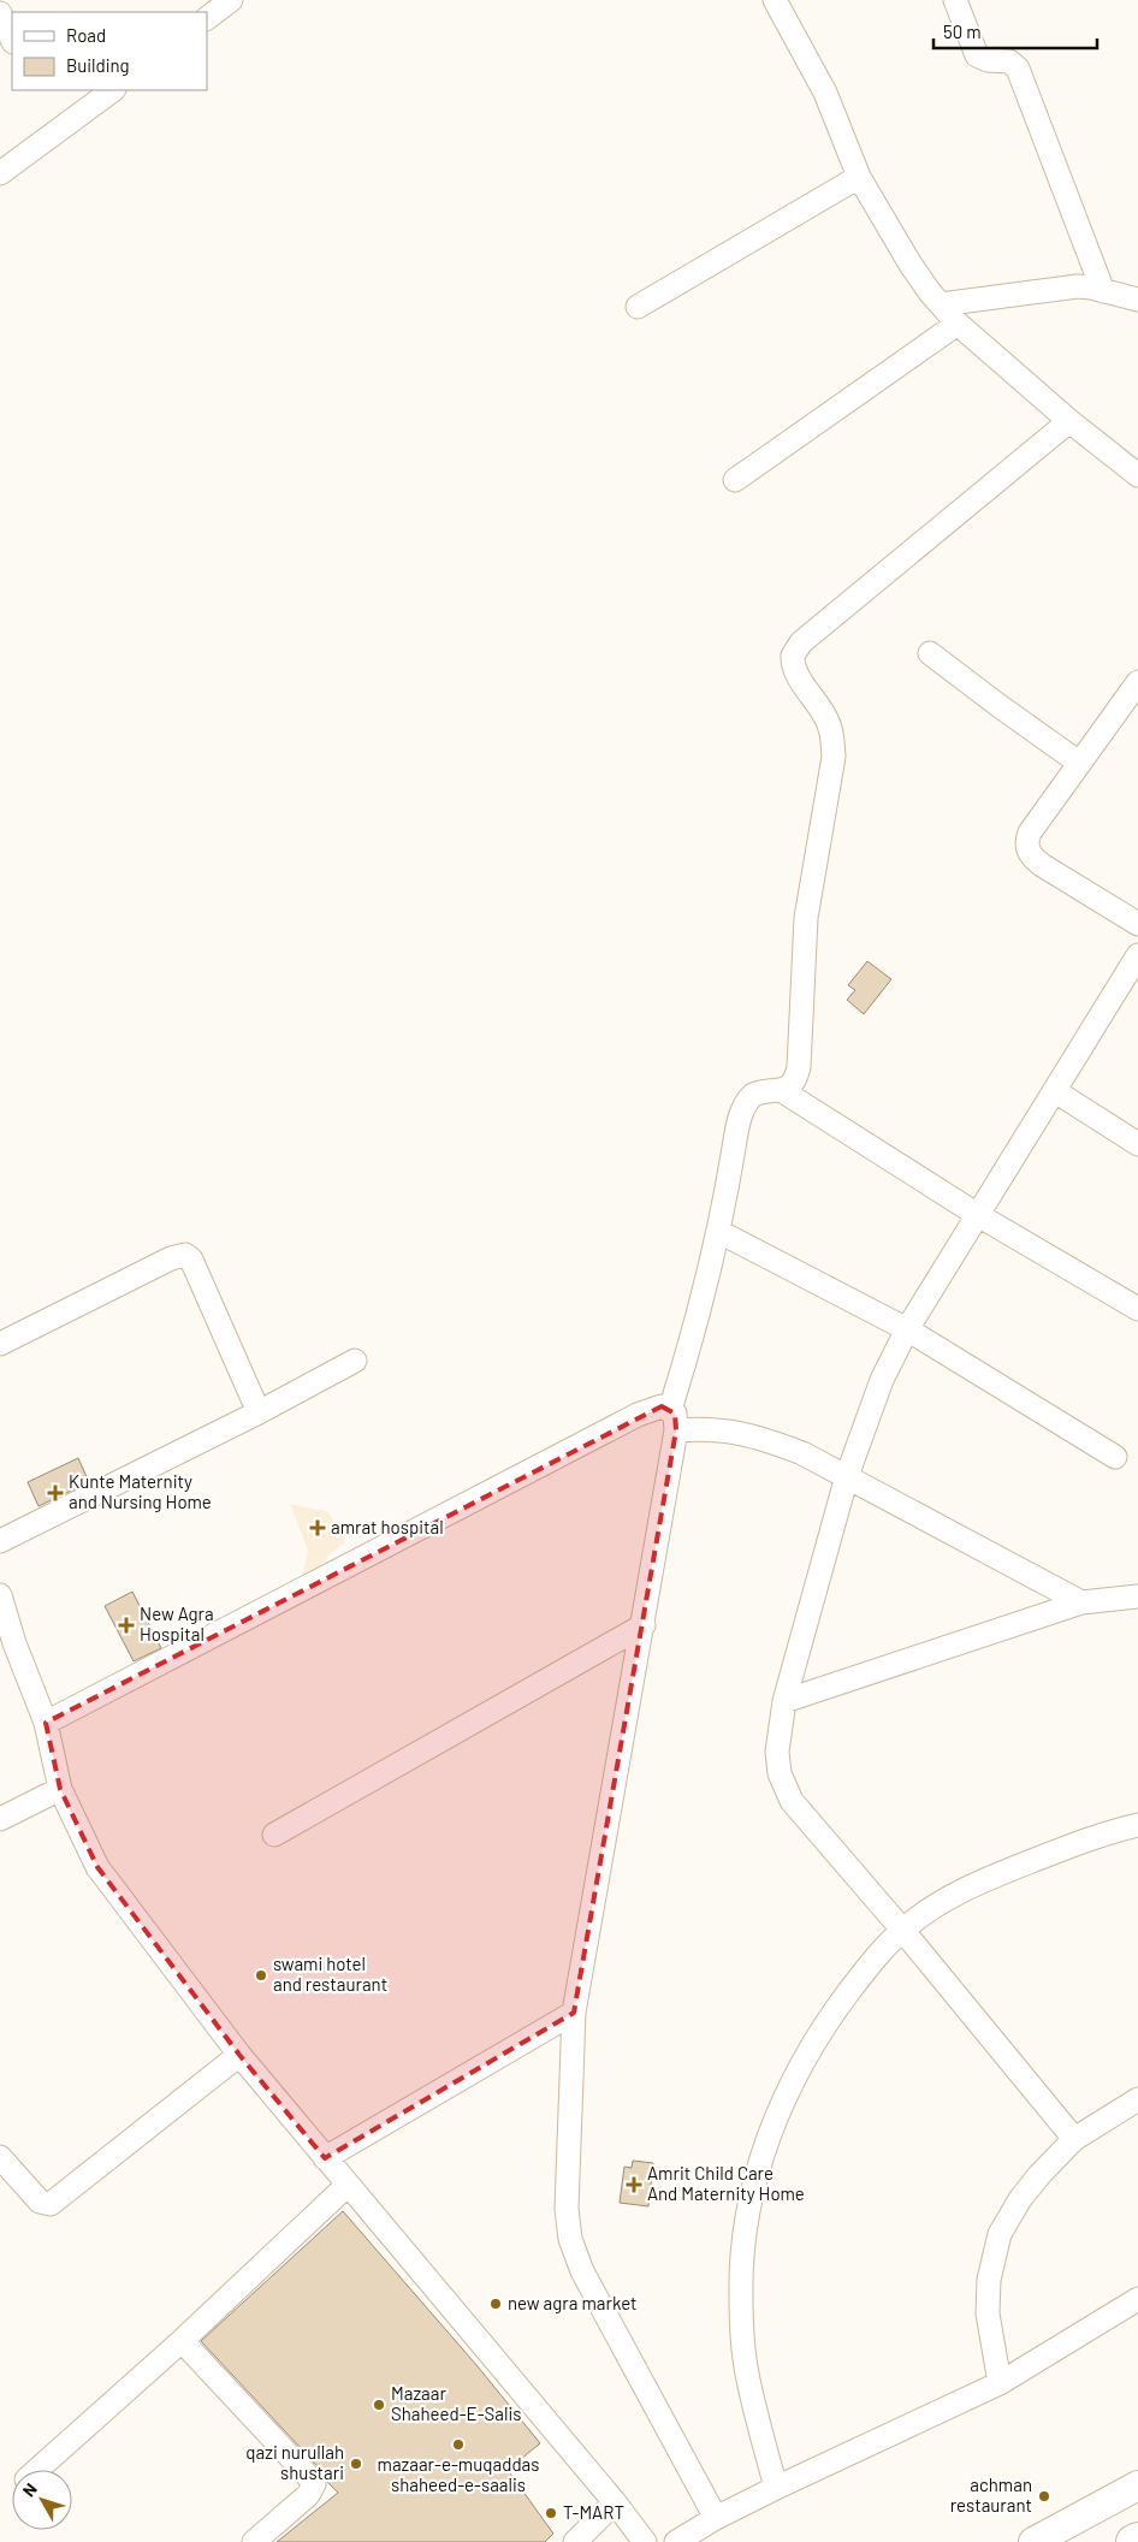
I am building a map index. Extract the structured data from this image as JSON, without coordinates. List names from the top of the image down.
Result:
{
  "places": {
    "health": [
      "Kunte Maternity and Nursing Home",
      "amrat hospital",
      "New Agra Hospital",
      "Amrit Child Care And Maternity Home"
    ],
    "other": [
      "swami hotel and restaurant",
      "new agra market",
      "Mazaar Shaheed-E-Salis",
      "mazaar-e-muqaddas shaheed-e-saalis",
      "qazi nurullah shustari",
      "achman restaurant",
      "T-MART"
    ]
  },
  "legend": ["Road", "Building"],
  "scale_bar": "50 m",
  "north": "top left"
}
